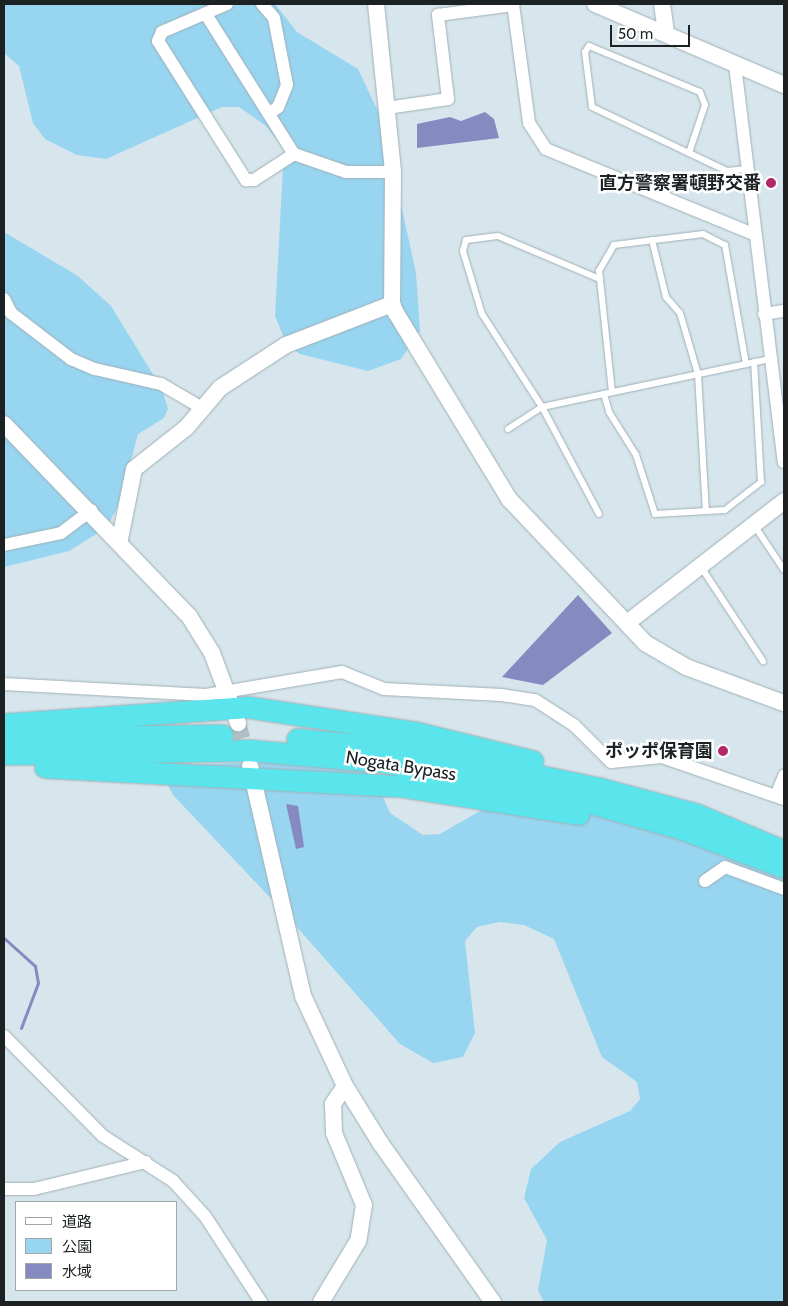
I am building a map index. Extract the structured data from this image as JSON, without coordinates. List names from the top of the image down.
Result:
{
  "streets": {
    "highway": ["Nogata Bypass"]
  },
  "places": ["直方警察署頓野交番", "ポッポ保育園"],
  "legend": ["道路", "公園", "水域"],
  "scale_bar": "50 m"
}
